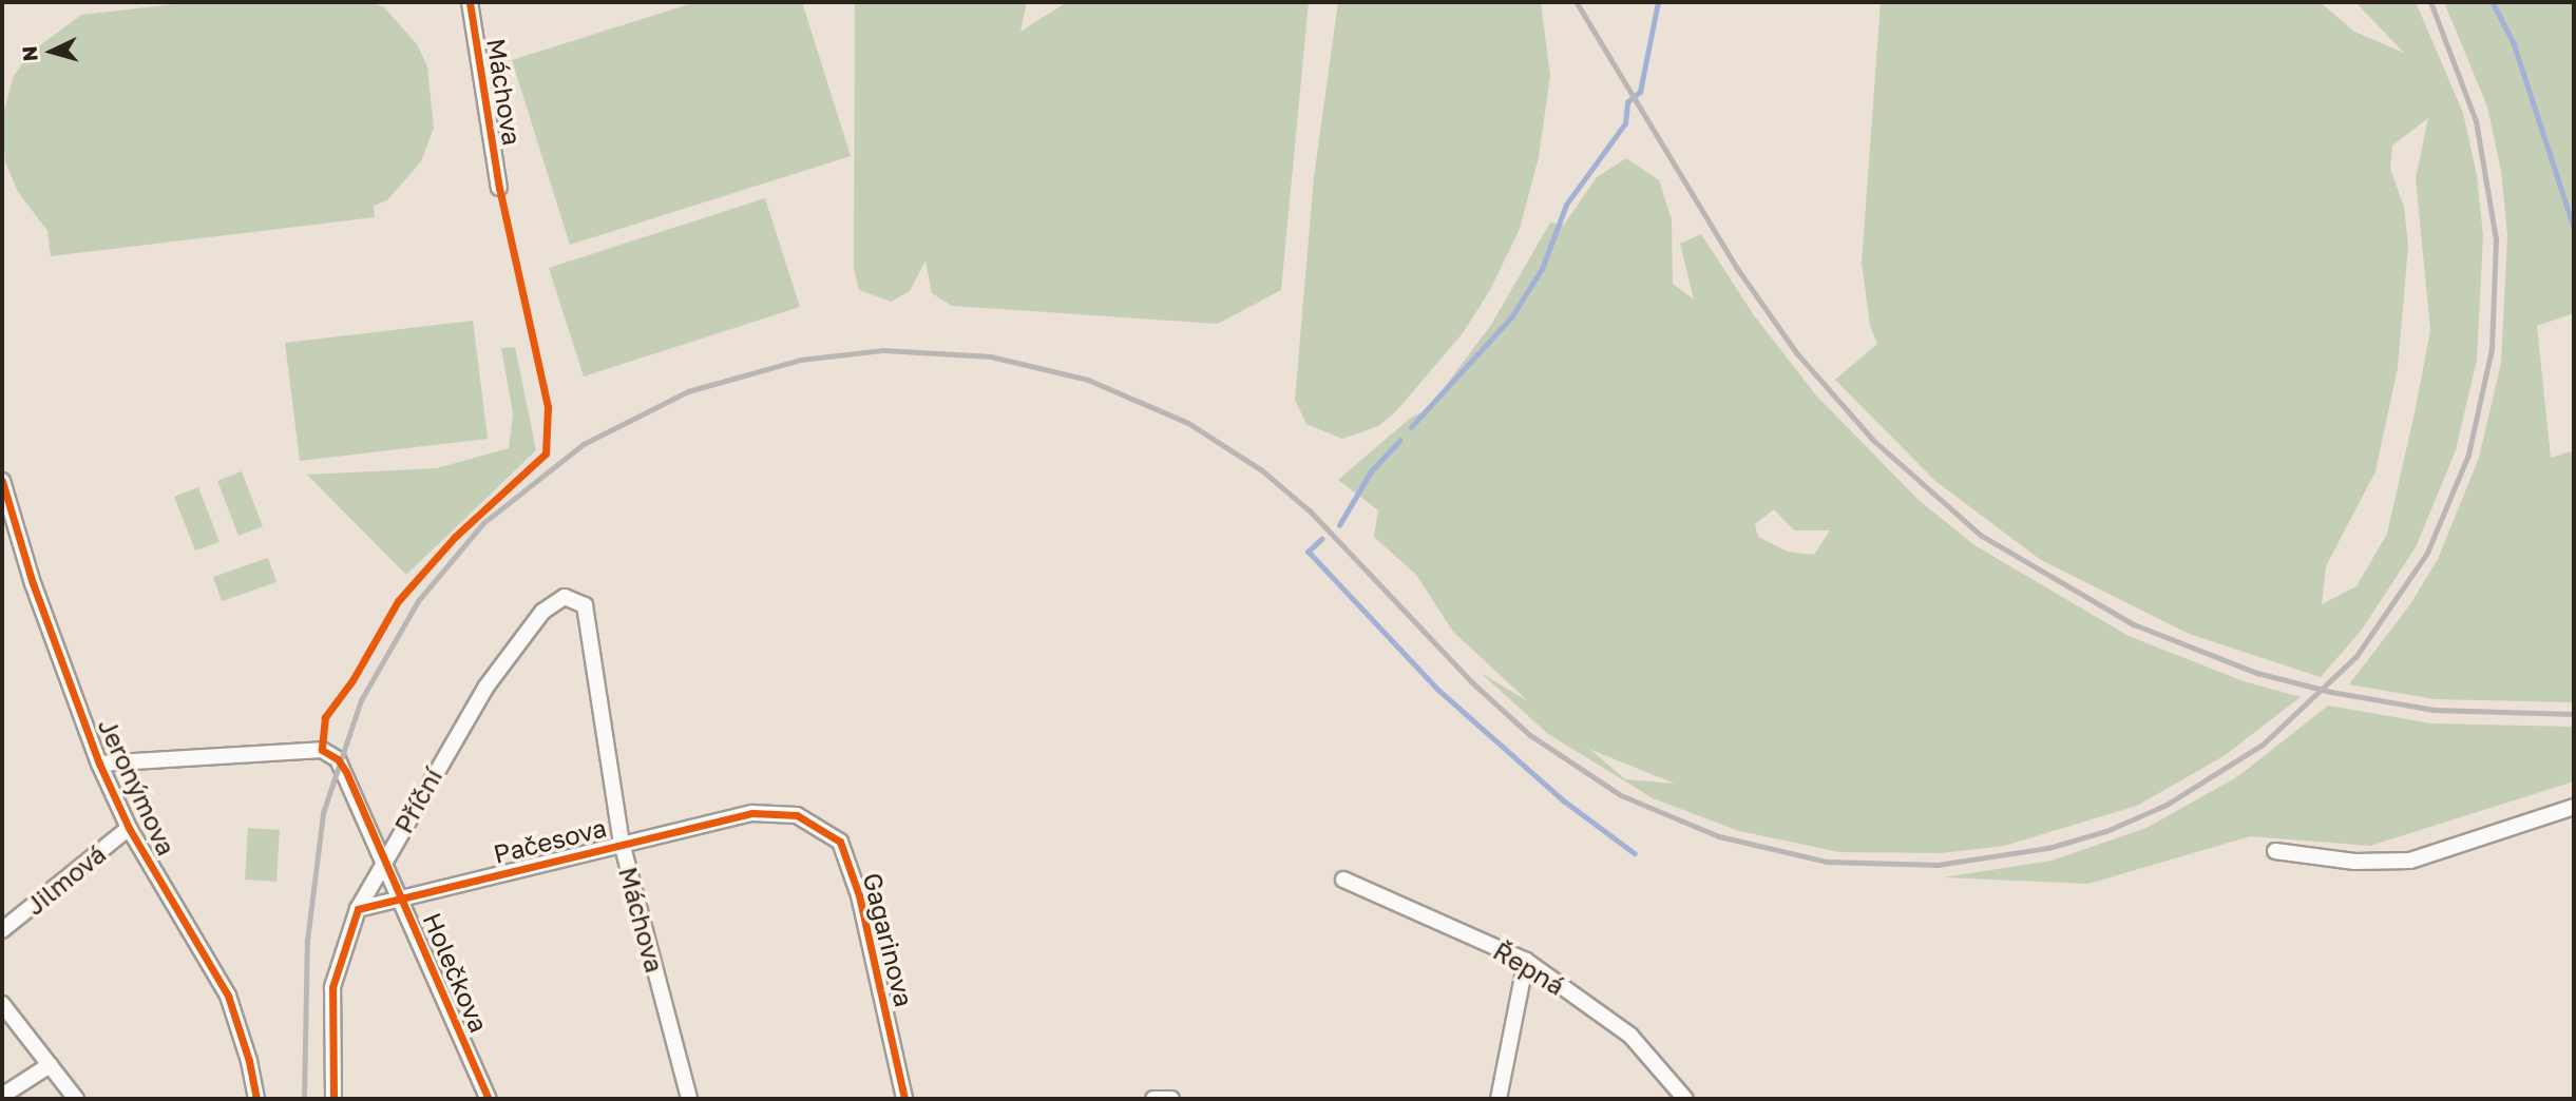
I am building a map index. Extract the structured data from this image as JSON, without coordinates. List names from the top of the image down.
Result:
{
  "streets": {
    "street": [
      "Máchova",
      "Jeronýmova",
      "Příční",
      "Pačesova",
      "Jilmová",
      "Gagarinova",
      "Řepná",
      "Holečkova"
    ]
  },
  "crossings": [
    ["Máchova", "Příční"],
    ["Máchova", "Pačesova"],
    ["Jeronýmova", "Jilmová"],
    ["Jeronýmova", "Holečkova"],
    ["Příční", "Pačesova"],
    ["Příční", "Holečkova"],
    ["Pačesova", "Gagarinova"],
    ["Pačesova", "Holečkova"]
  ],
  "north": "left"
}
